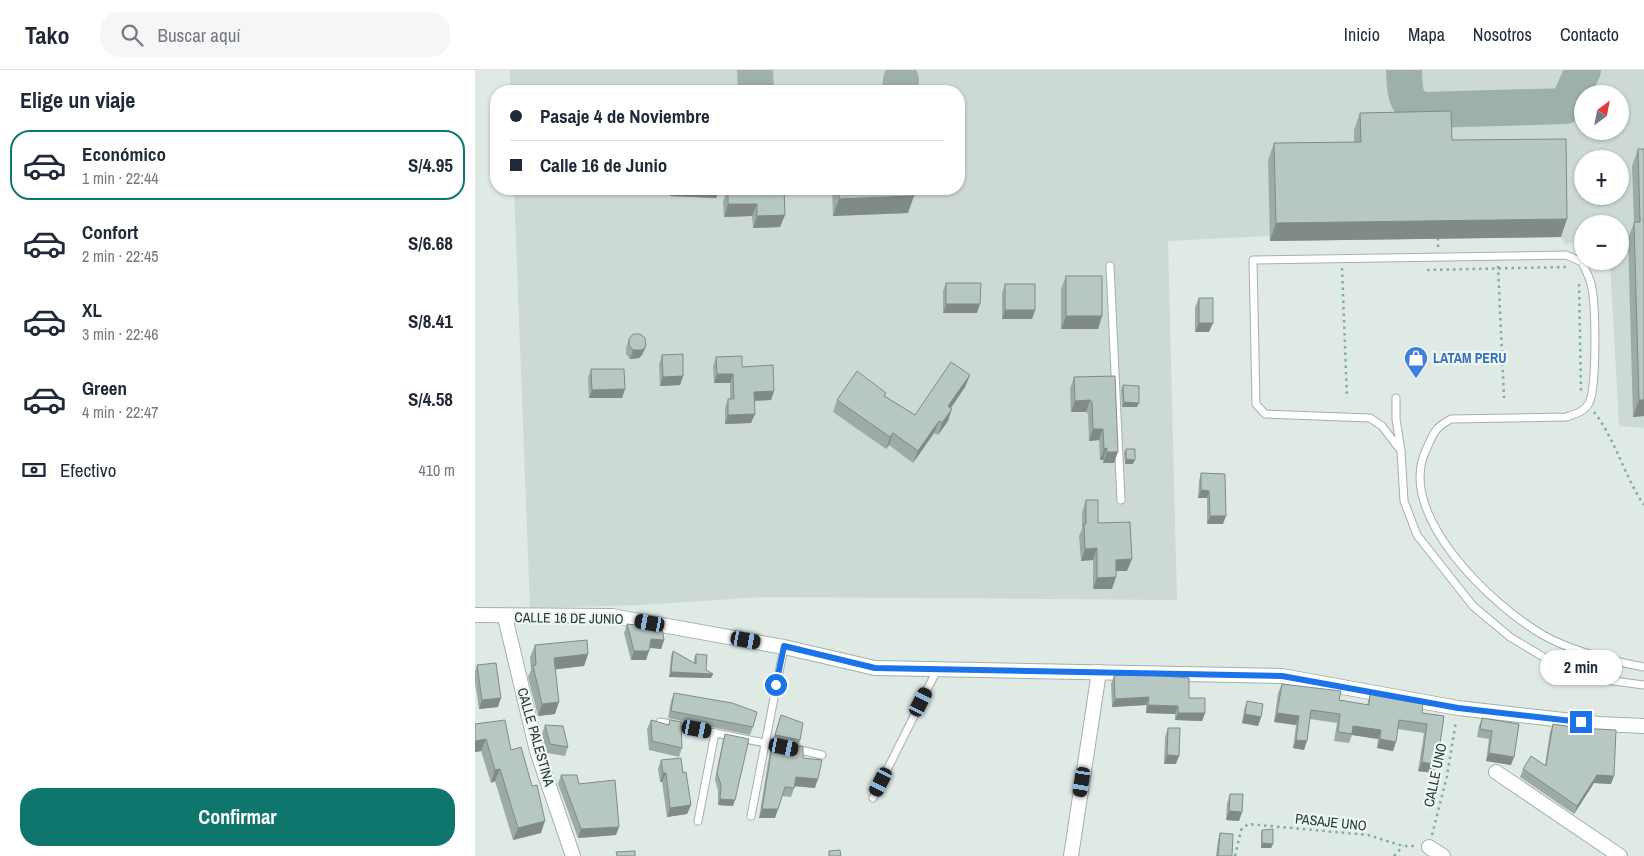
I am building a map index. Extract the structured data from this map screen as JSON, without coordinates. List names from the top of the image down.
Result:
{
  "streets": {
    "street": ["CALLE 16 DE JUNIO", "CALLE PALESTINA"],
    "path": ["CALLE UNO", "PASAJE UNO"]
  },
  "crossings": [
    ["CALLE 16 DE JUNIO", "CALLE PALESTINA"],
    ["CALLE 16 DE JUNIO", "CALLE UNO"],
    ["CALLE UNO", "PASAJE UNO"]
  ],
  "places": {
    "shop": ["LATAM PERU"]
  },
  "north": "top right",
  "page": {
    "header": "Tako",
    "search": "Buscar aquí",
    "nav": [
      "Inicio",
      "Mapa",
      "Nosotros",
      "Contacto"
    ],
    "heading": "Elige un viaje",
    "map_buttons": ["+", "−"],
    "banner": ["Pasaje 4 de Noviembre", "Calle 16 de Junio"],
    "list": [
      {
        "name": "Económico",
        "note": "1 min · 22:44",
        "value": "S/4.95"
      },
      {
        "name": "Confort",
        "note": "2 min · 22:45",
        "value": "S/6.68"
      },
      {
        "name": "XL",
        "note": "3 min · 22:46",
        "value": "S/8.41"
      },
      {
        "name": "Green",
        "note": "4 min · 22:47",
        "value": "S/4.58"
      }
    ],
    "pay": ["Efectivo", "410 m"],
    "bubble": "2 min",
    "buttons": "Confirmar"
  }
}
